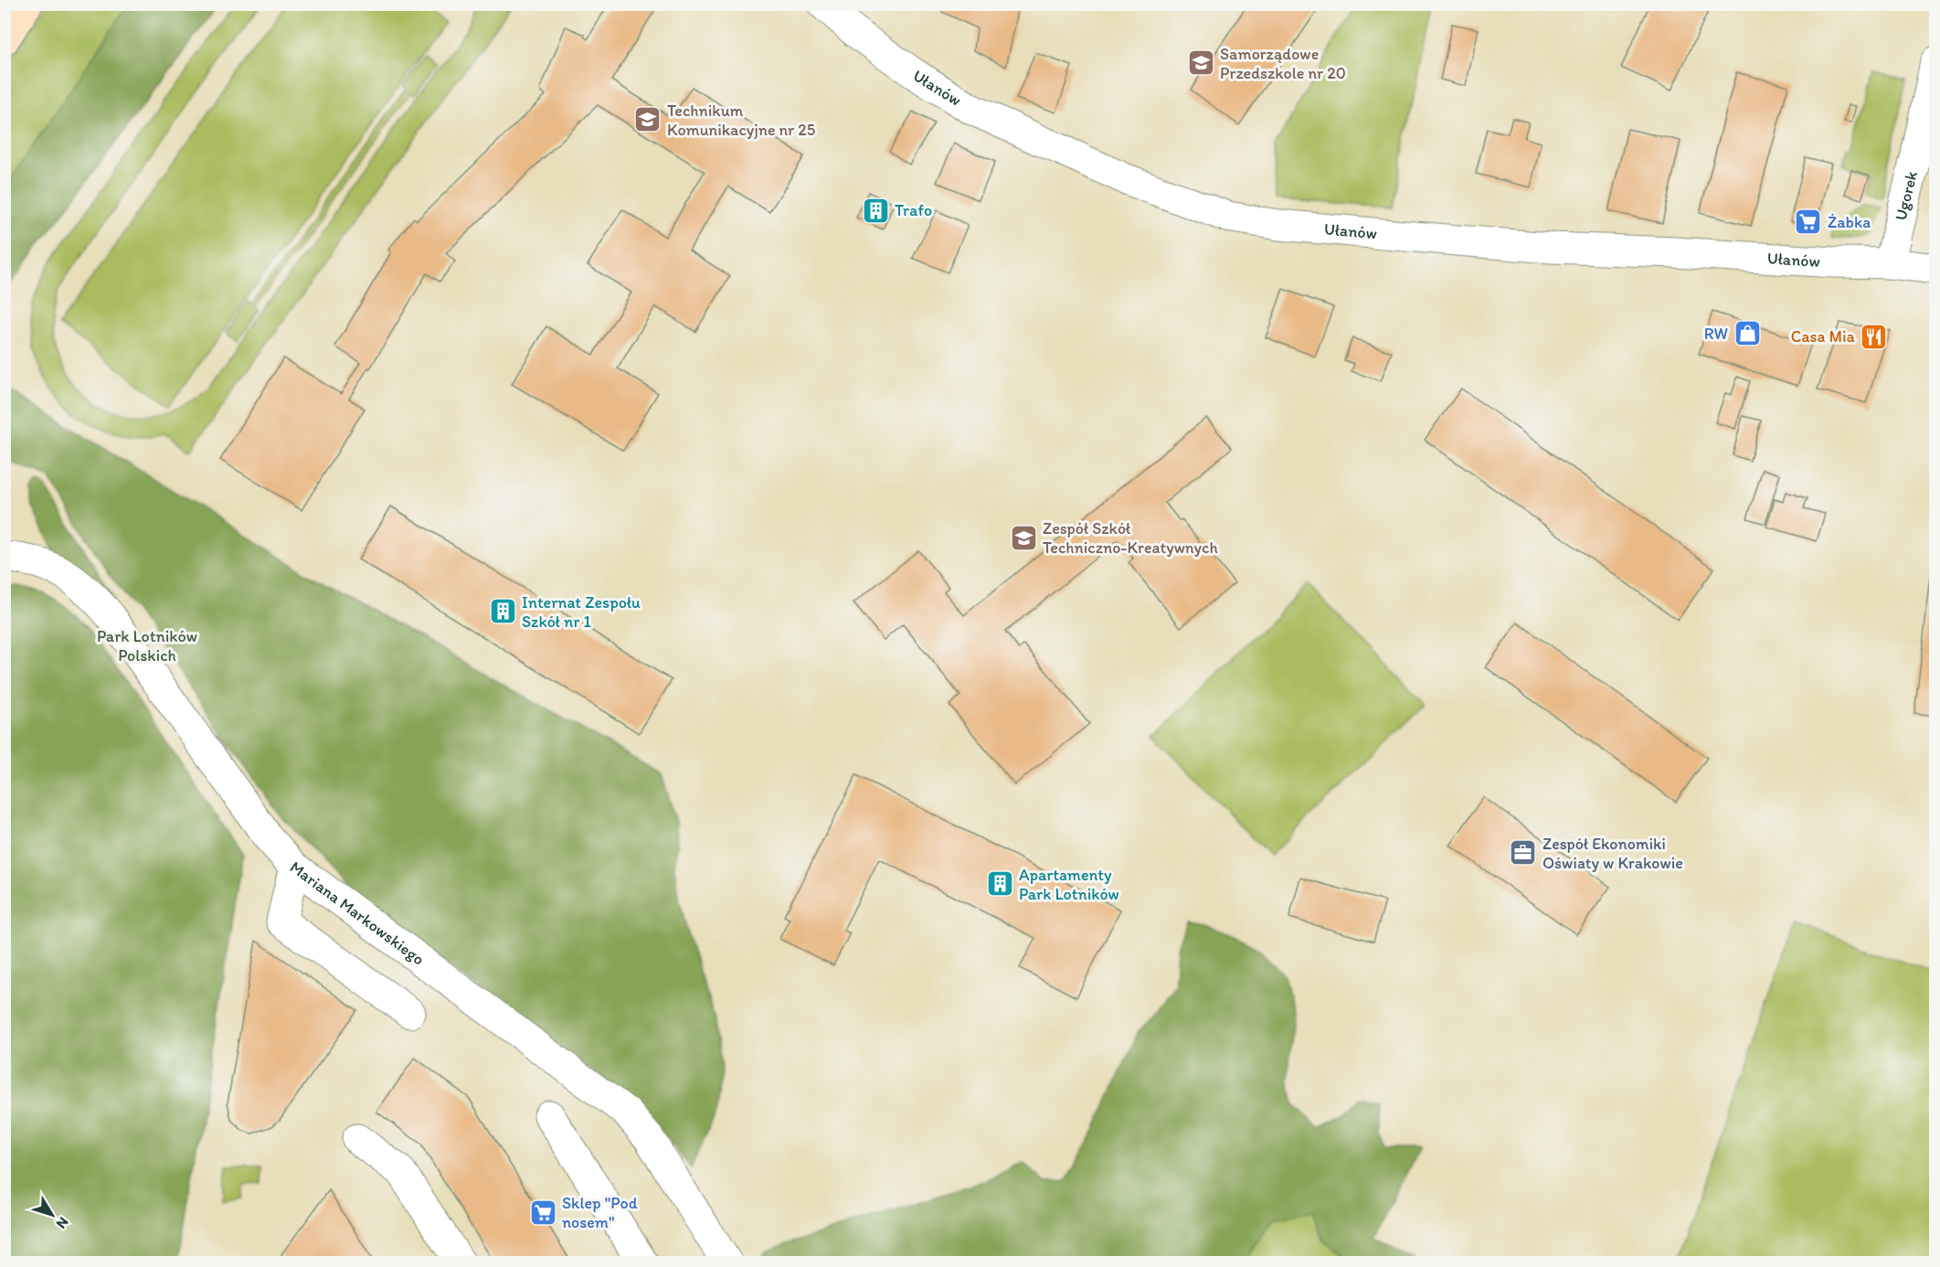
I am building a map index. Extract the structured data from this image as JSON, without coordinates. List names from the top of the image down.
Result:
{
  "streets": {
    "street": ["Ułanów", "Ugorek", "Mariana Markowskiego"]
  },
  "crossings": [
    ["Ułanów", "Ugorek"]
  ],
  "parks": ["Park Lotników Polskich"],
  "places": {
    "school or university": ["Samorządowe Przedszkole nr 20", "Technikum Komunikacyjne nr 25", "Zespół Szkół Techniczno-Kreatywnych"],
    "building": ["Trafo", "Internat Zespołu Szkół nr 1", "Apartamenty Park Lotników"],
    "supermarket": ["Żabka", "Sklep \"Pod nosem\""],
    "shop": ["RW"],
    "restaurant": ["Casa Mia"],
    "office": ["Zespół Ekonomiki Oświaty w Krakowie"]
  },
  "north": "bottom right"
}
